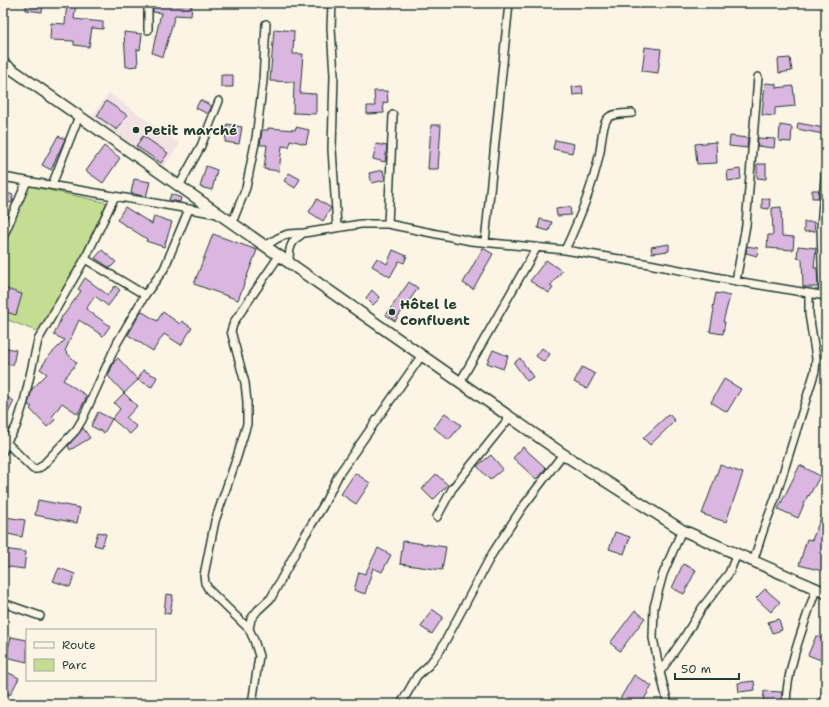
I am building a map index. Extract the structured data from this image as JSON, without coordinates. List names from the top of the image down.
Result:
{
  "places": ["Petit marché", "Hôtel le Confluent"],
  "legend": ["Route", "Parc"],
  "scale_bar": "50 m"
}
